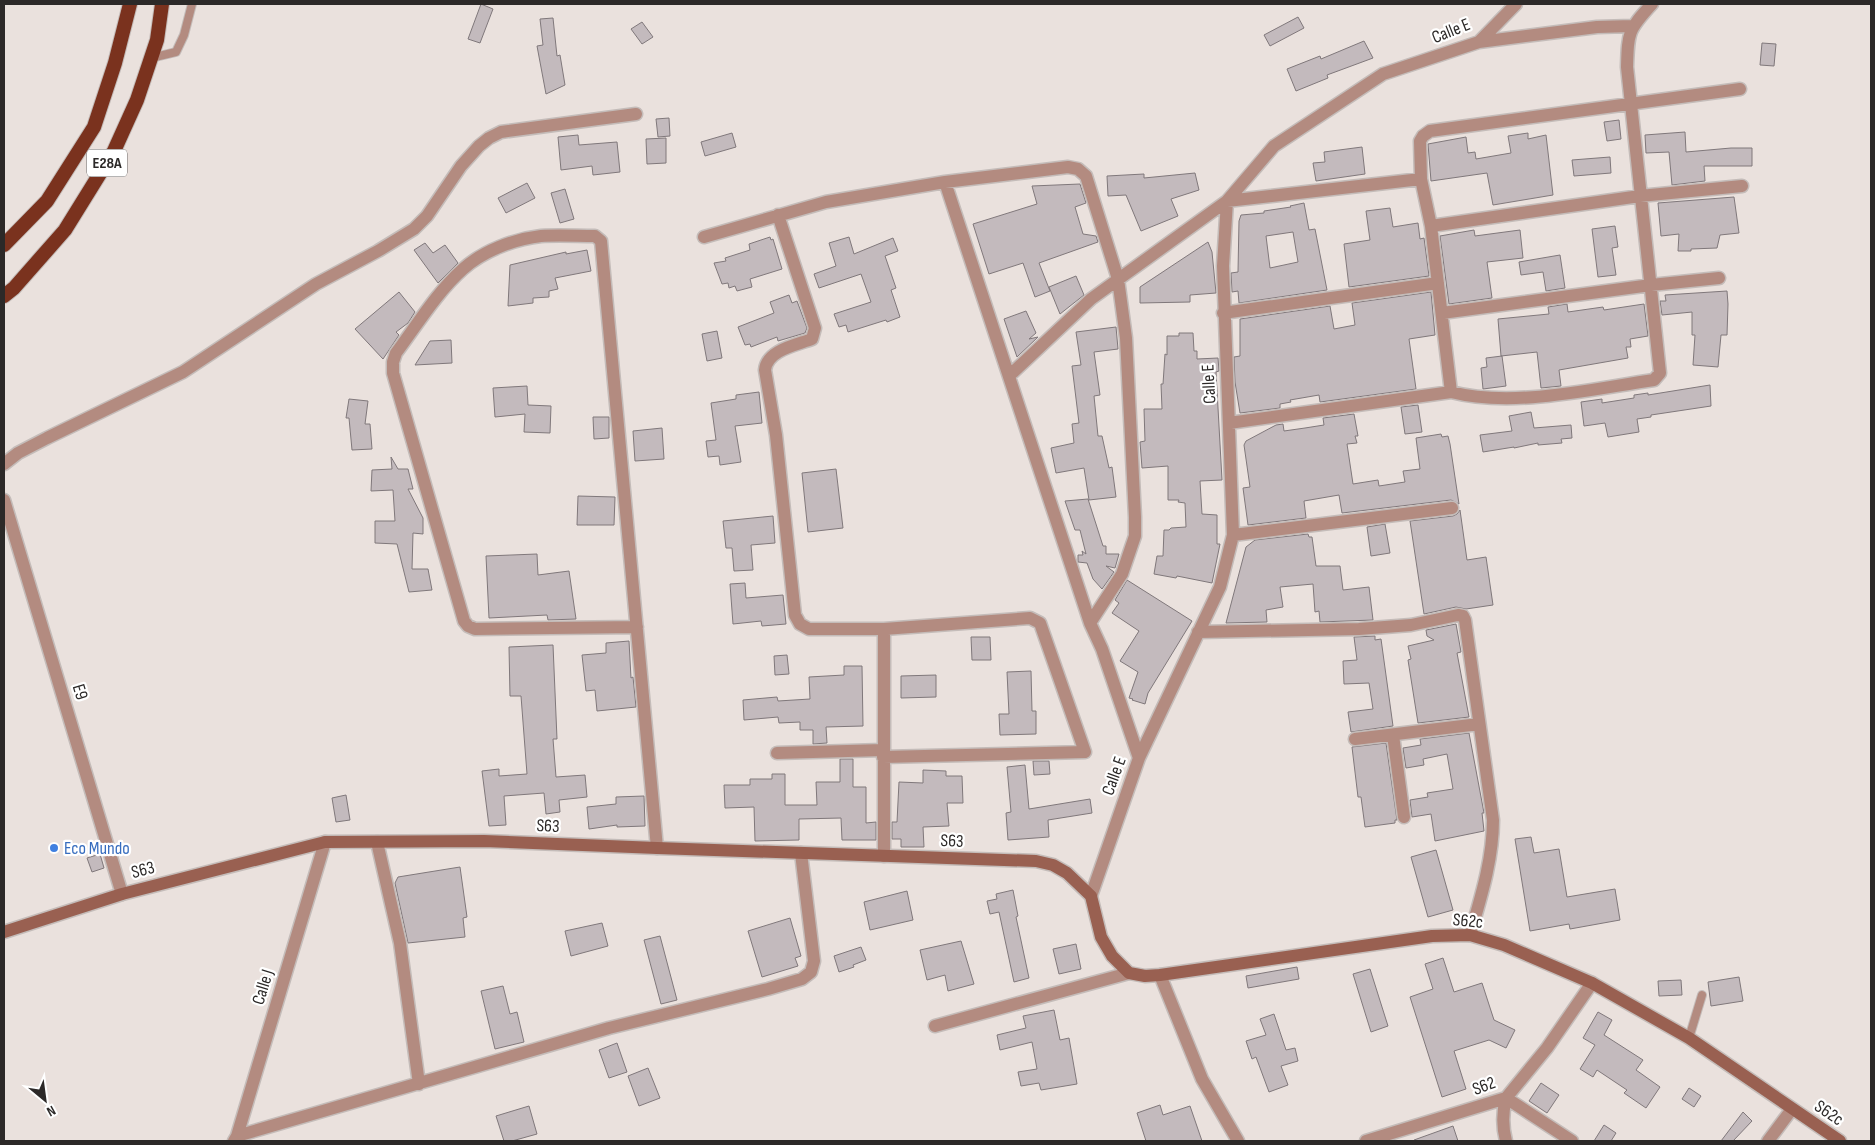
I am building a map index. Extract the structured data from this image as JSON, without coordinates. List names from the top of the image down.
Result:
{
  "streets": {
    "highway": ["E28A"],
    "main road": ["S63", "S62c"],
    "street": [
      "Calle E",
      "E9",
      "Calle J",
      "S62"
    ]
  },
  "crossings": [
    ["Calle E", "S63"],
    ["E9", "S63"],
    ["S63", "Calle J"],
    ["S62c", "S62"]
  ],
  "places": ["Eco Mundo"],
  "north": "bottom right"
}
